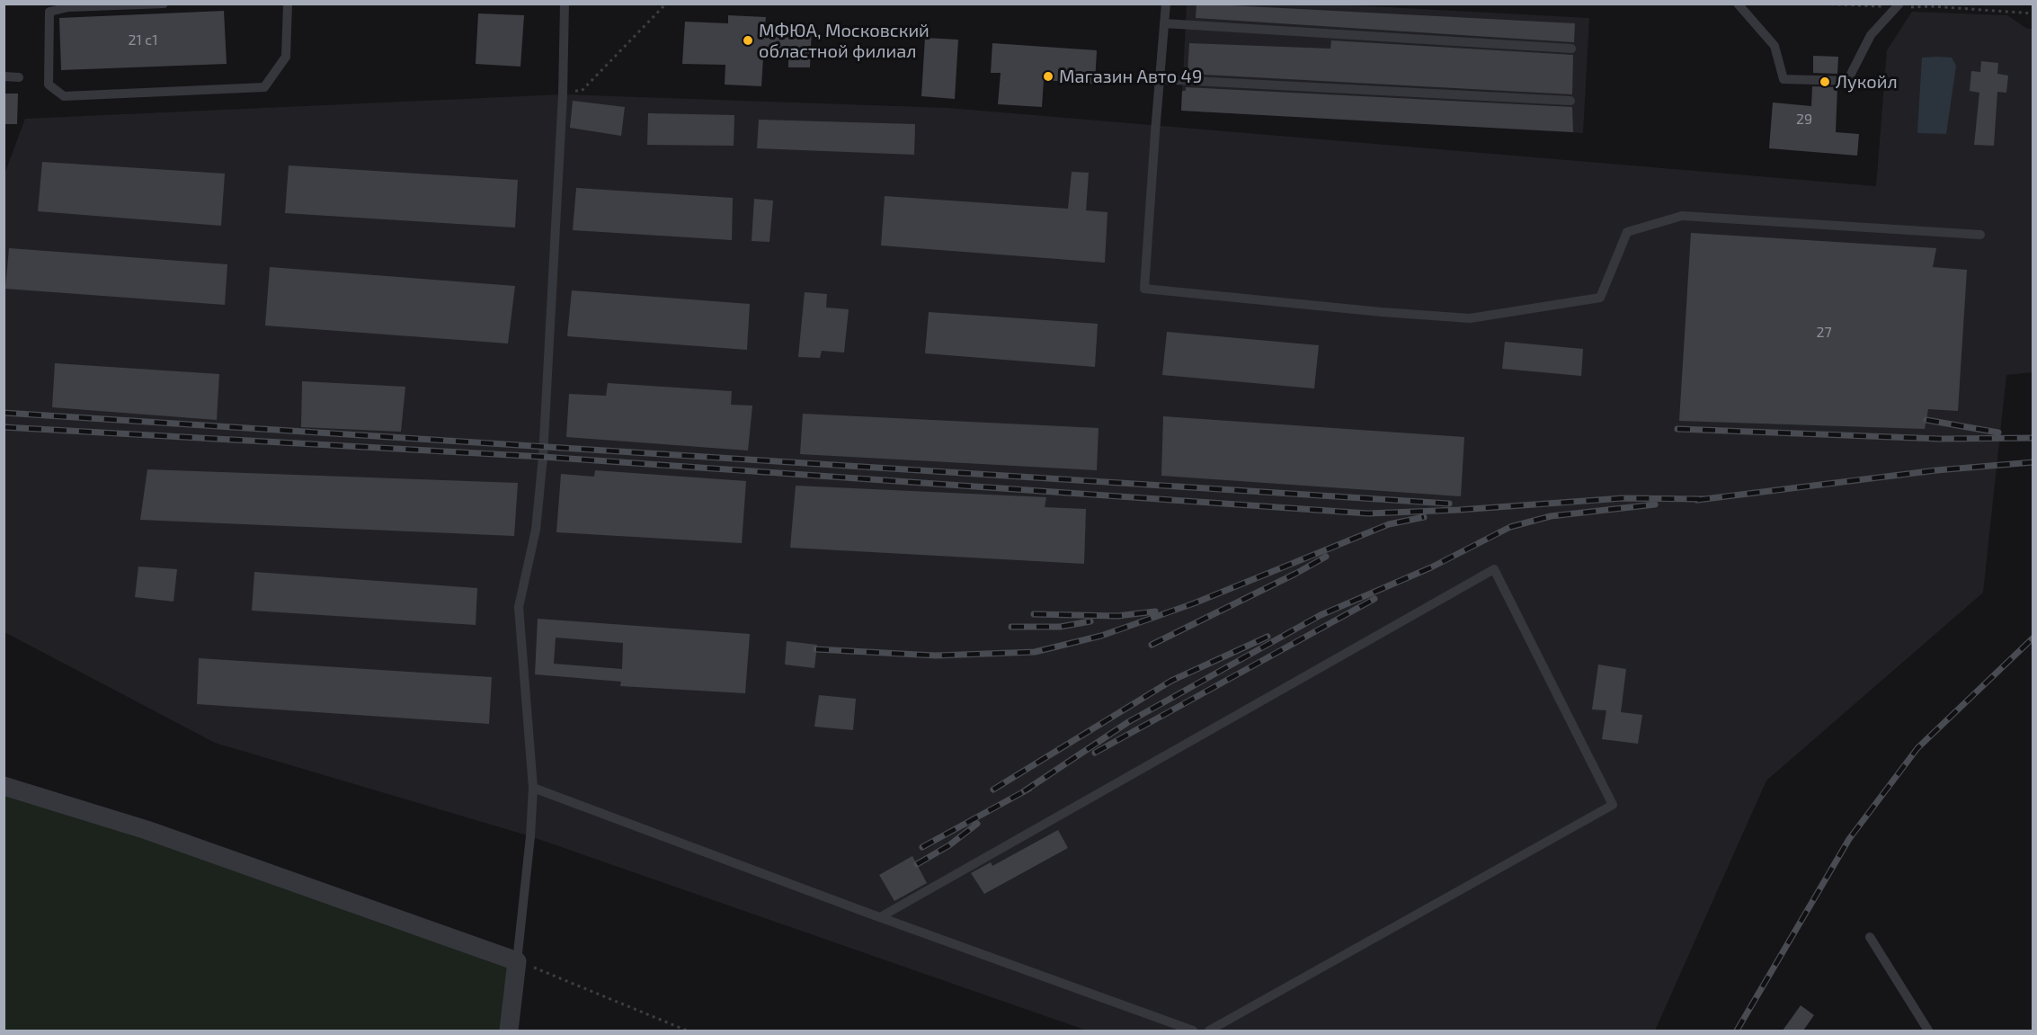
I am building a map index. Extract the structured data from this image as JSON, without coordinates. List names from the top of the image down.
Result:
{
  "places": ["МФЮА, Московский областной филиал", "Магазин Авто 49", "Лукойл"],
  "house_numbers": ["21 с1", "29", "27"]
}
